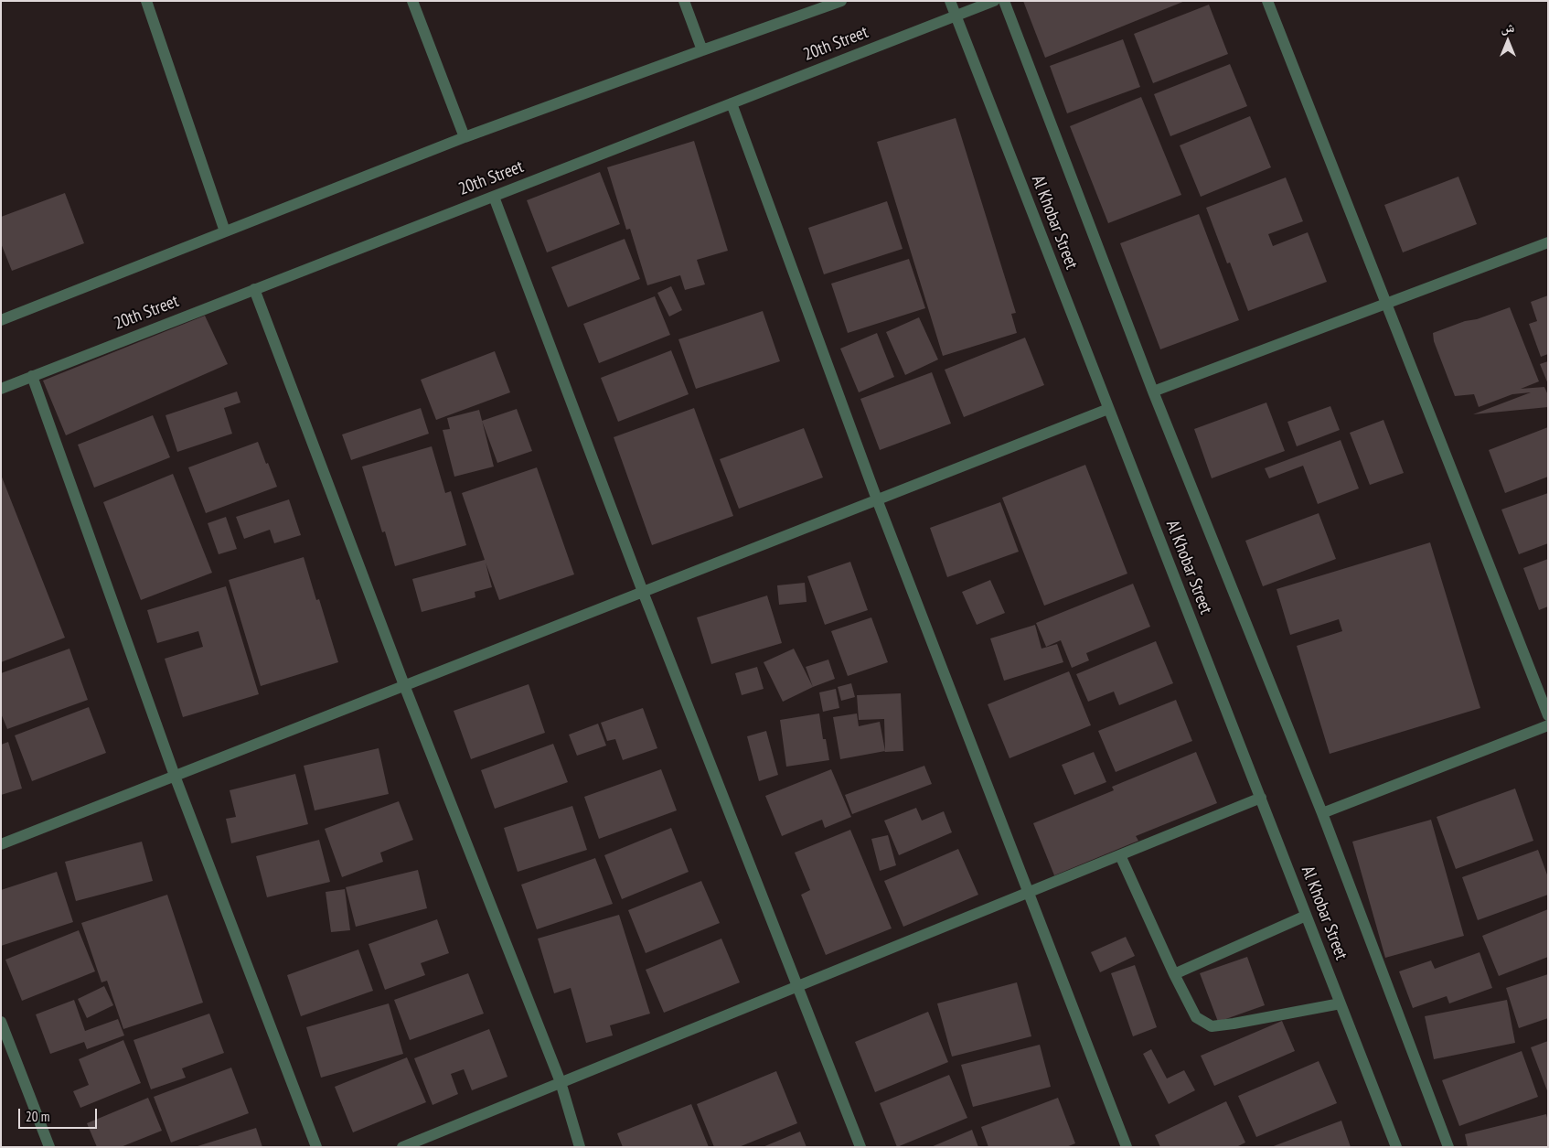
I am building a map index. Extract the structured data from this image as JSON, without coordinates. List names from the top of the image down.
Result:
{
  "streets": {
    "street": ["20th Street", "Al Khobar Street"]
  },
  "crossings": [
    ["20th Street", "Al Khobar Street"]
  ],
  "scale_bar": "20 m",
  "north": "top"
}
